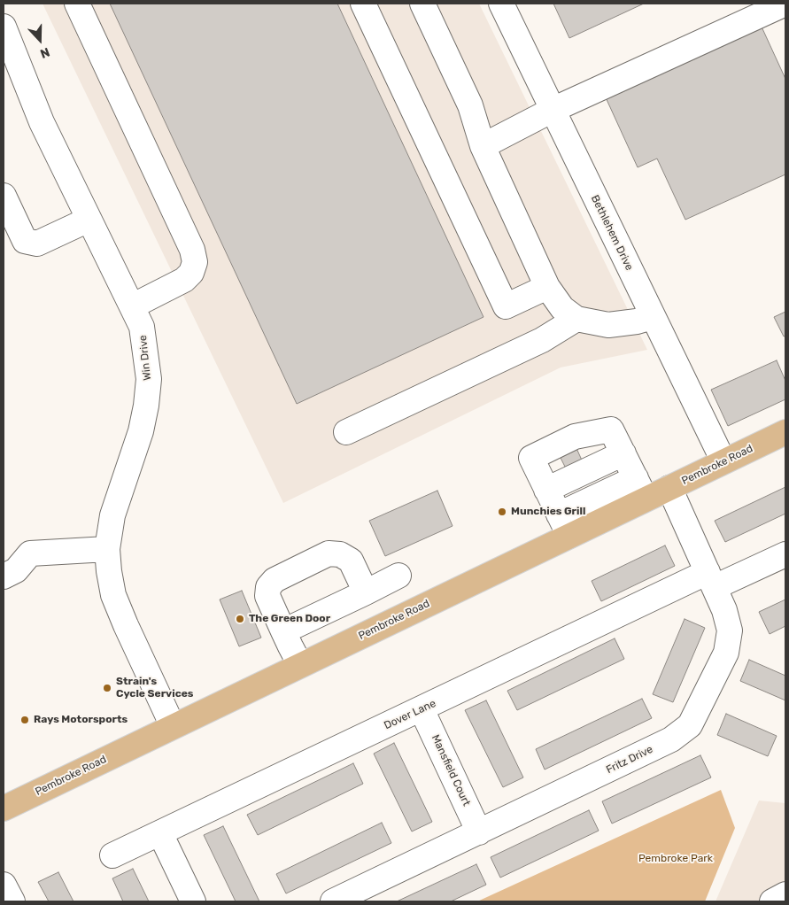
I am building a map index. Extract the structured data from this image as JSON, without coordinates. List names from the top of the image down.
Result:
{
  "streets": {
    "main road": ["Pembroke Road"],
    "street": [
      "Bethlehem Drive",
      "Win Drive",
      "Dover Lane",
      "Fritz Drive",
      "Mansfield Court"
    ]
  },
  "crossings": [
    ["Bethlehem Drive", "Pembroke Road"],
    ["Win Drive", "Pembroke Road"],
    ["Pembroke Road", "Fritz Drive"],
    ["Dover Lane", "Fritz Drive"],
    ["Dover Lane", "Mansfield Court"],
    ["Fritz Drive", "Mansfield Court"]
  ],
  "parks": ["Pembroke Park"],
  "places": [
    "Munchies Grill",
    "The Green Door",
    "Strain's Cycle Services",
    "Rays Motorsports"
  ],
  "north": "bottom"
}
